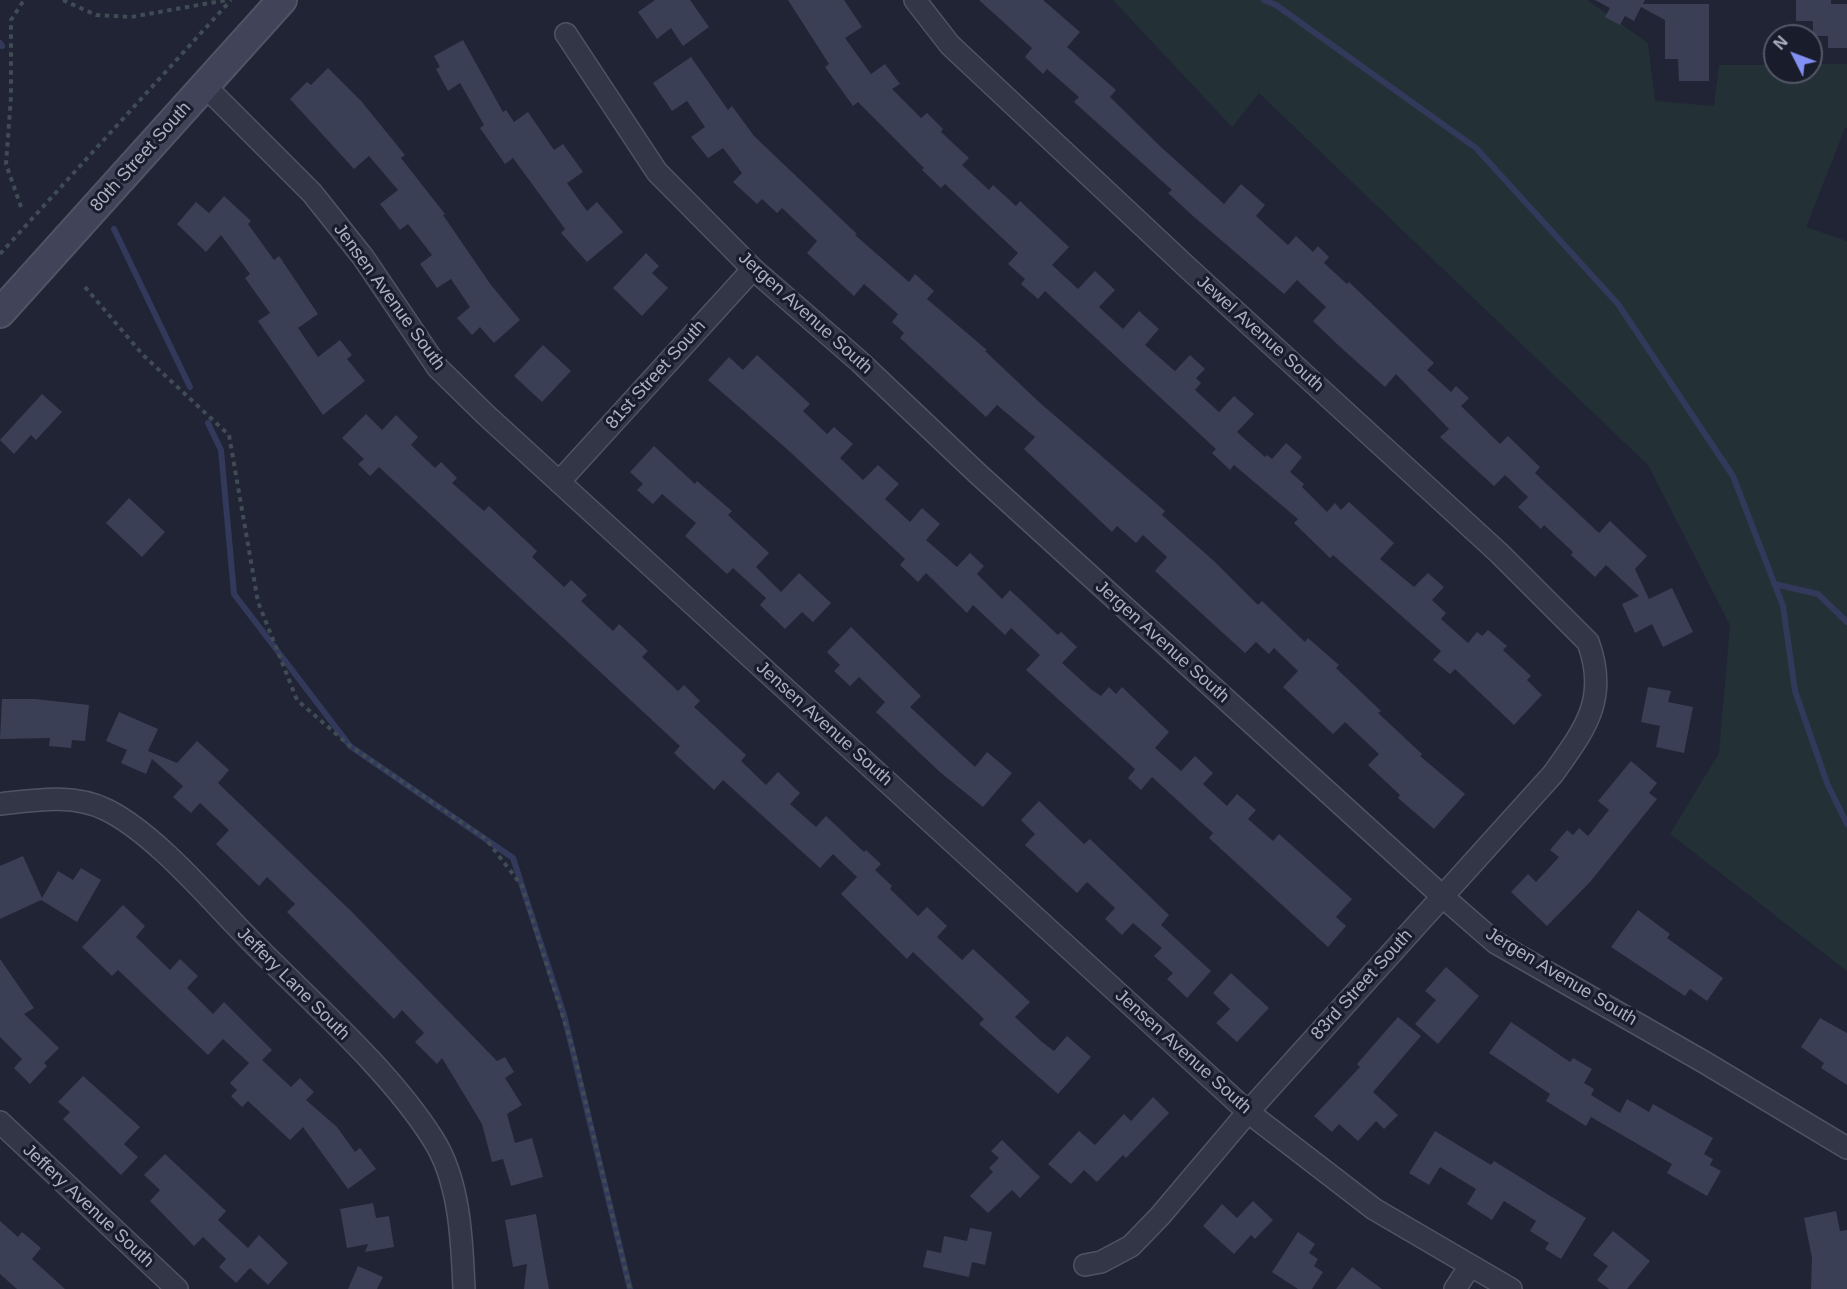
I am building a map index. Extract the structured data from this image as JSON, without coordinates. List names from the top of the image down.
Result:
{
  "streets": {
    "main road": ["80th Street South"],
    "street": [
      "Jensen Avenue South",
      "Jergen Avenue South",
      "Jewel Avenue South",
      "81st Street South",
      "Jeffery Lane South",
      "83rd Street South",
      "Jeffery Avenue South"
    ]
  },
  "crossings": [
    ["80th Street South", "Jensen Avenue South"],
    ["Jensen Avenue South", "81st Street South"],
    ["Jensen Avenue South", "83rd Street South"],
    ["Jergen Avenue South", "81st Street South"],
    ["Jergen Avenue South", "83rd Street South"],
    ["Jewel Avenue South", "83rd Street South"]
  ],
  "north": "top left"
}
